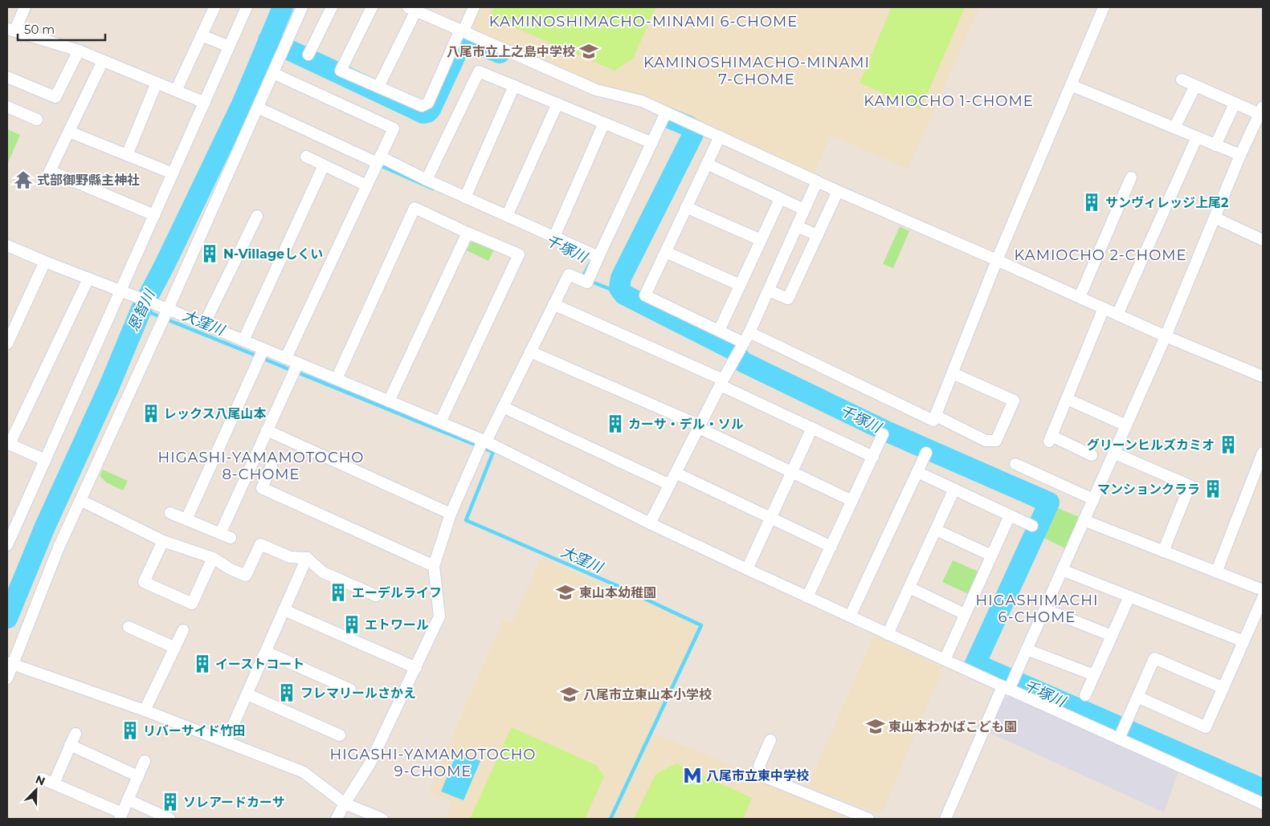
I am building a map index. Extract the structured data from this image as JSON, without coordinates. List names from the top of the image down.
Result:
{
  "districts": [
    "KAMINOSHIMACHO-MINAMI 6-CHOME",
    "KAMINOSHIMACHO-MINAMI 7-CHOME",
    "KAMIOCHO 1-CHOME",
    "KAMIOCHO 2-CHOME",
    "HIGASHI-YAMAMOTOCHO 8-CHOME",
    "HIGASHIMACHI 6-CHOME",
    "HIGASHI-YAMAMOTOCHO 9-CHOME"
  ],
  "water": ["千塚川", "恩智川", "大窪川"],
  "places": {
    "school or university": [
      "八尾市立上之島中学校",
      "東山本幼稚園",
      "八尾市立東山本小学校",
      "東山本わかばこども園"
    ],
    "temple": ["式部御野縣主神社"],
    "building": [
      "サンヴィレッジ上尾2",
      "N-Villageしくい",
      "レックス八尾山本",
      "カーサ・デル・ソル",
      "グリーンヒルズカミオ",
      "マンションクララ",
      "エーデルライフ",
      "エトワール",
      "イーストコート",
      "フレマリールさかえ",
      "リバーサイド竹田",
      "ソレアードカーサ"
    ],
    "metro station": ["八尾市立東中学校"]
  },
  "scale_bar": "50 m",
  "north": "top right"
}
